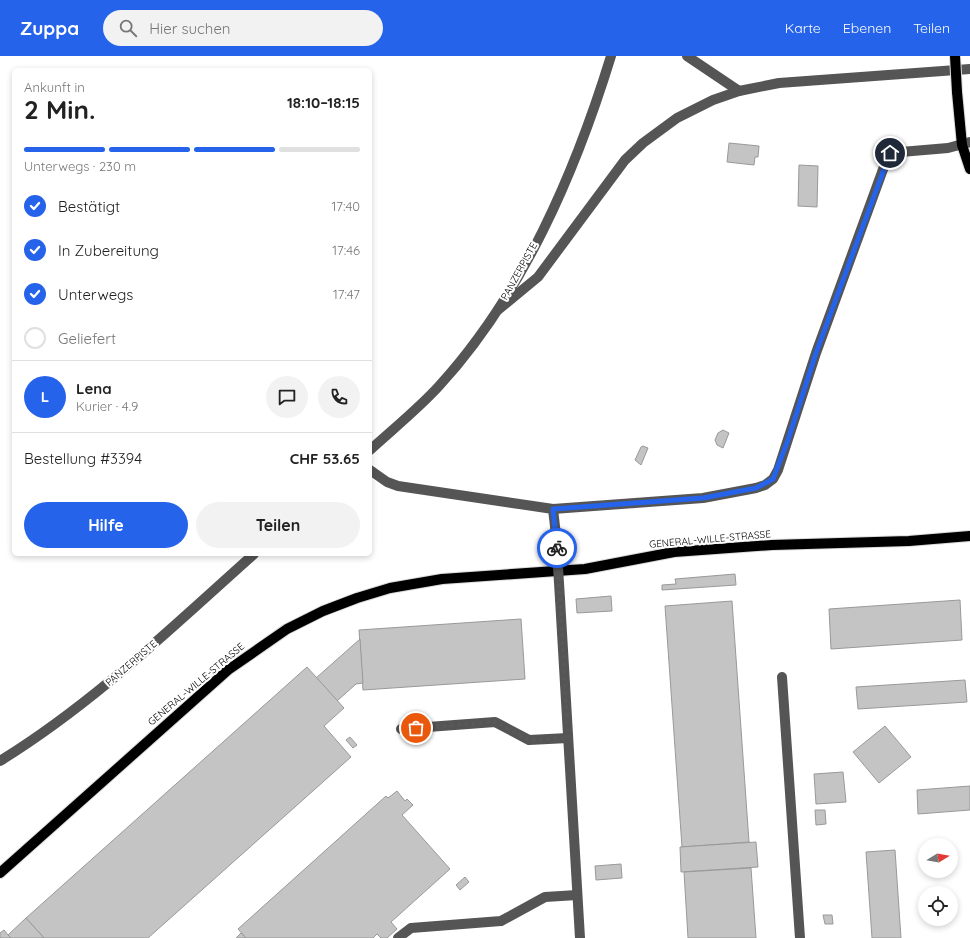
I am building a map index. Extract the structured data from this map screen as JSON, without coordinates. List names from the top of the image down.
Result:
{
  "streets": {
    "main road": ["GENERAL-WILLE-STRASSE"],
    "street": ["PANZERPISTE"]
  },
  "north": "right",
  "page": {
    "header": "Zuppa",
    "search": "Hier suchen",
    "nav": ["Karte", "Ebenen", "Teilen"],
    "heading": ["2 Min.", "Ankunft in", "18:10–18:15"],
    "panel": [
      "Lena",
      "Kurier · 4.9",
      "Bestellung #3394",
      "CHF 53.65"
    ],
    "bar": "Unterwegs · 230 m",
    "list": [
      ["Bestätigt", "17:40"],
      ["In Zubereitung", "17:46"],
      ["Unterwegs", "17:47"],
      "Geliefert"
    ],
    "round": "L",
    "buttons": ["Hilfe", "Teilen"]
  }
}
